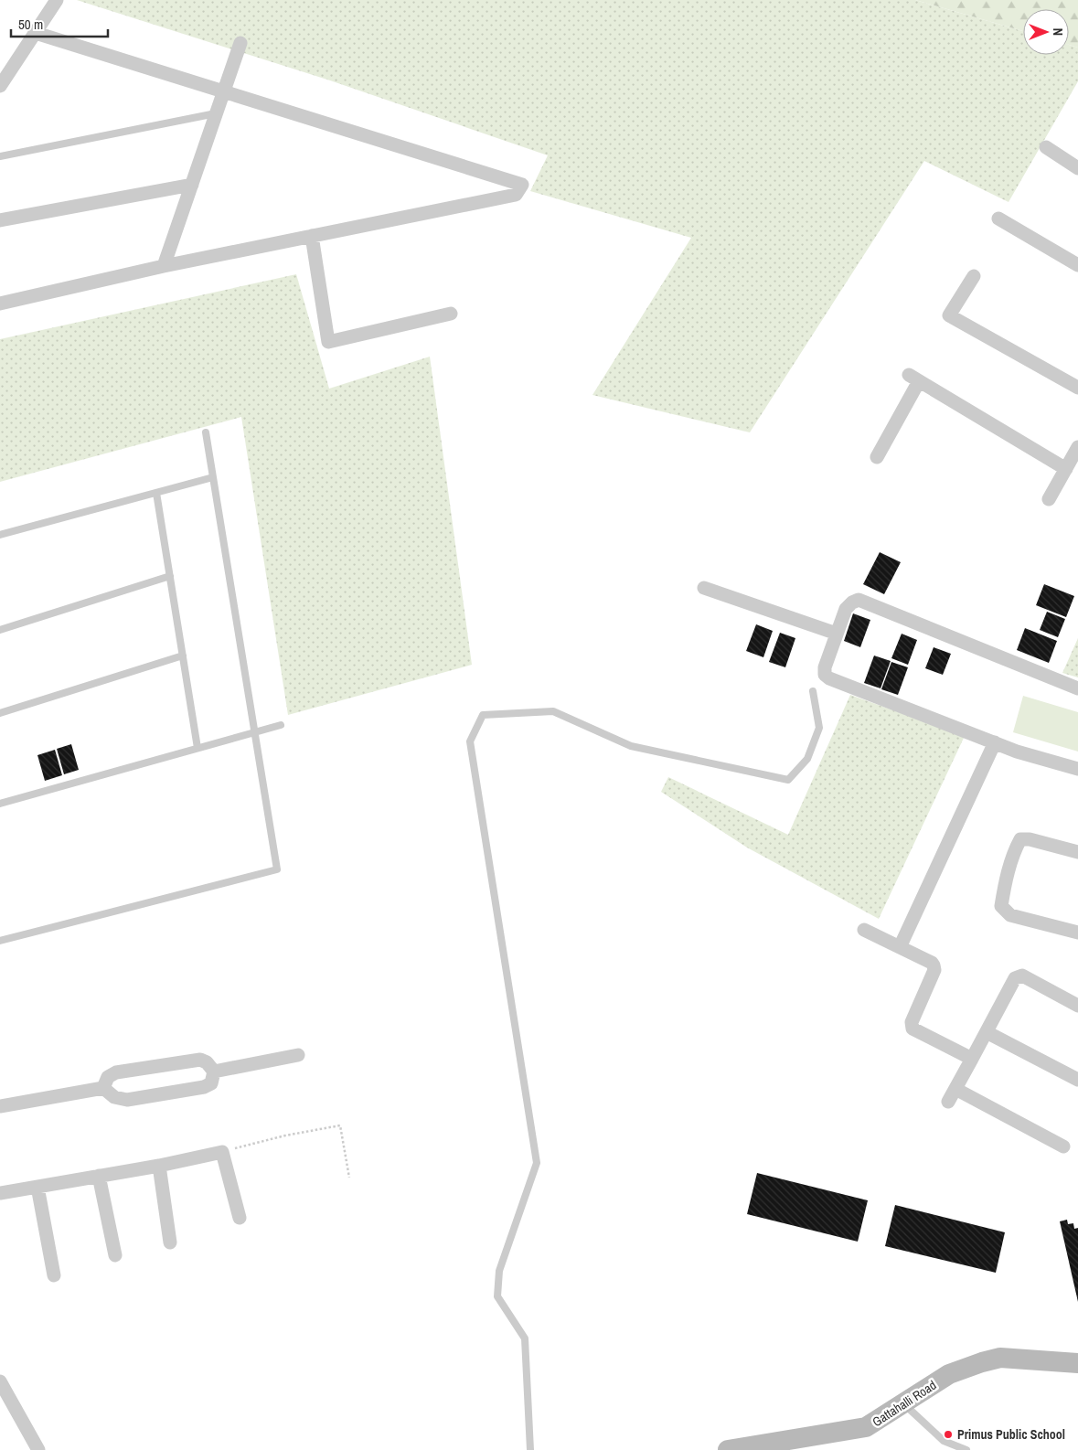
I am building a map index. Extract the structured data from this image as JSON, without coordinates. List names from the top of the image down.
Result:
{
  "streets": {
    "main road": ["Gattahalli Road"]
  },
  "places": ["Primus Public School"],
  "scale_bar": "50 m",
  "north": "right"
}
